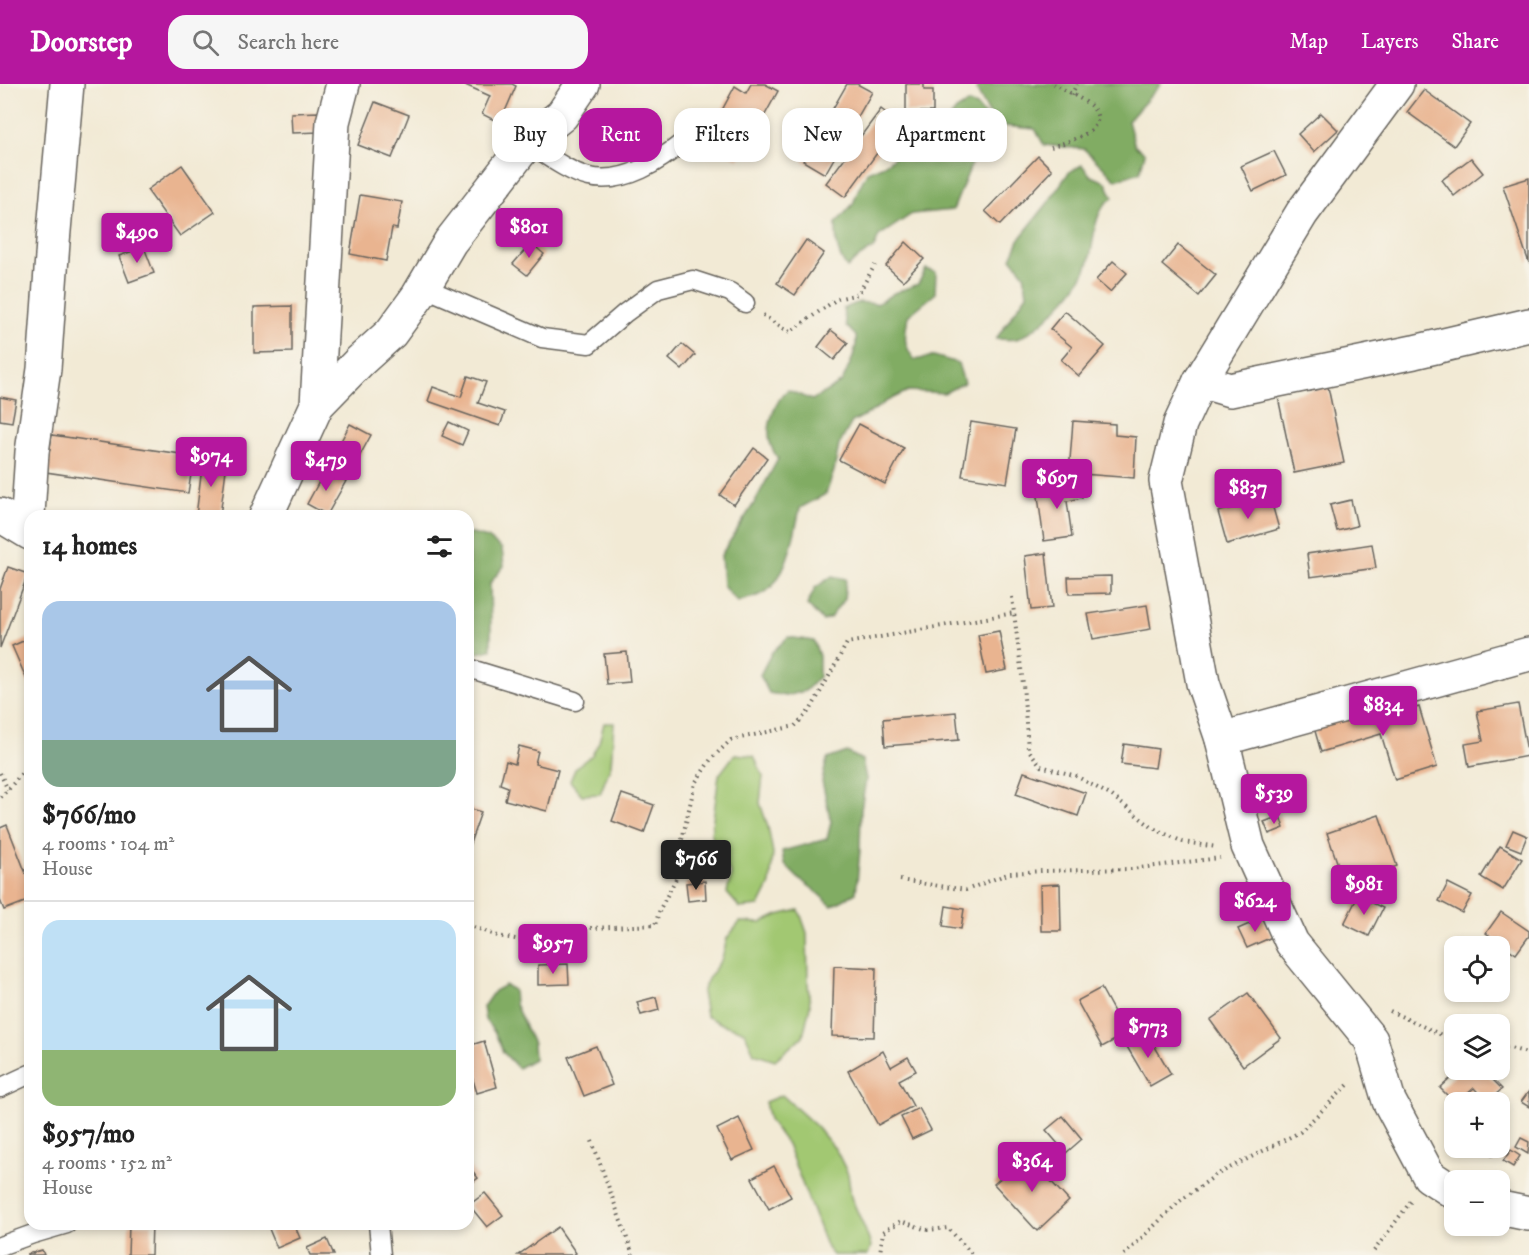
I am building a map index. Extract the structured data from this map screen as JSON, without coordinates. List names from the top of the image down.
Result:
{
  "page": {
    "header": "Doorstep",
    "search": "Search here",
    "nav": ["Map", "Layers", "Share"],
    "chip": [
      "Buy",
      "Rent",
      "Filters",
      "New",
      "Apartment"
    ],
    "price": [
      "$801",
      "$490",
      "$974",
      "$479",
      "$697",
      "$837",
      "$834",
      "$539",
      "$766",
      "$981",
      "$624",
      "$957",
      "$773",
      "$364"
    ],
    "heading": "14 homes",
    "list": [
      {
        "name": "$766/mo",
        "note": "4 rooms · 104 m² · House"
      },
      {
        "name": "$957/mo",
        "note": "4 rooms · 152 m² · House"
      }
    ],
    "map_buttons": ["+", "−"]
  }
}
